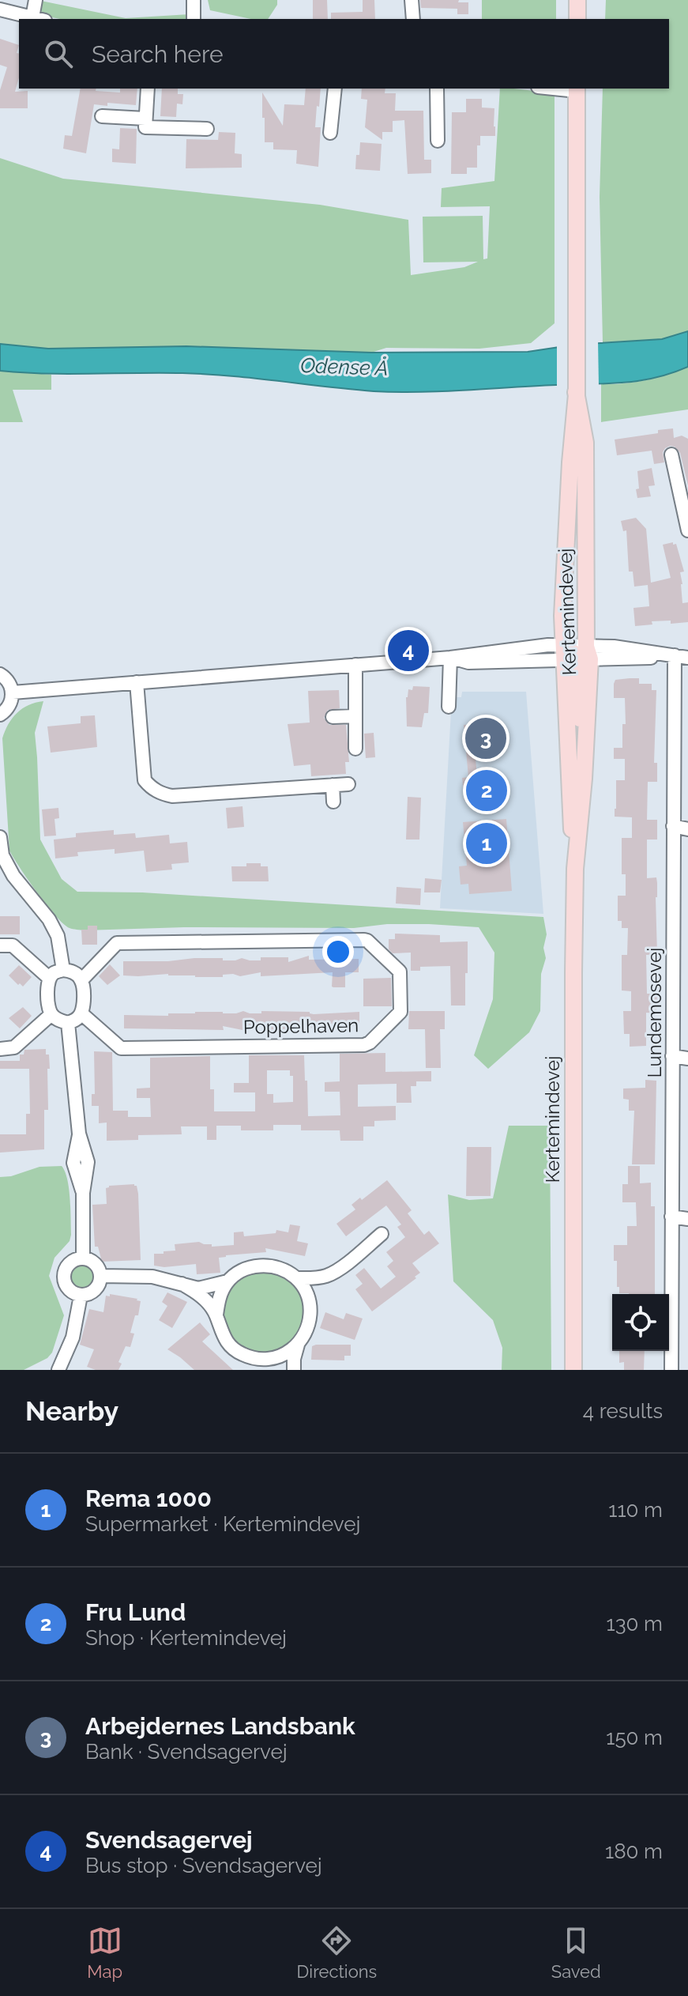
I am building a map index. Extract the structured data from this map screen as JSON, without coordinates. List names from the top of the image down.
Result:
{
  "streets": {
    "main road": ["Kertemindevej"],
    "street": ["Lundemosevej", "Poppelhaven"]
  },
  "water": ["Odense Å"],
  "page": {
    "search": "Search here",
    "pins": [
      "4",
      "3",
      "2",
      "1"
    ],
    "heading": ["Nearby", "4 results"],
    "list": [
      {
        "mark": "1",
        "name": "Rema 1000",
        "note": "Supermarket · Kertemindevej",
        "value": "110 m"
      },
      {
        "mark": "2",
        "name": "Fru Lund",
        "note": "Shop · Kertemindevej",
        "value": "130 m"
      },
      {
        "mark": "3",
        "name": "Arbejdernes Landsbank",
        "note": "Bank · Svendsagervej",
        "value": "150 m"
      },
      {
        "mark": "4",
        "name": "Svendsagervej",
        "note": "Bus stop · Svendsagervej",
        "value": "180 m"
      }
    ],
    "nav": ["Map", "Directions", "Saved"]
  }
}
